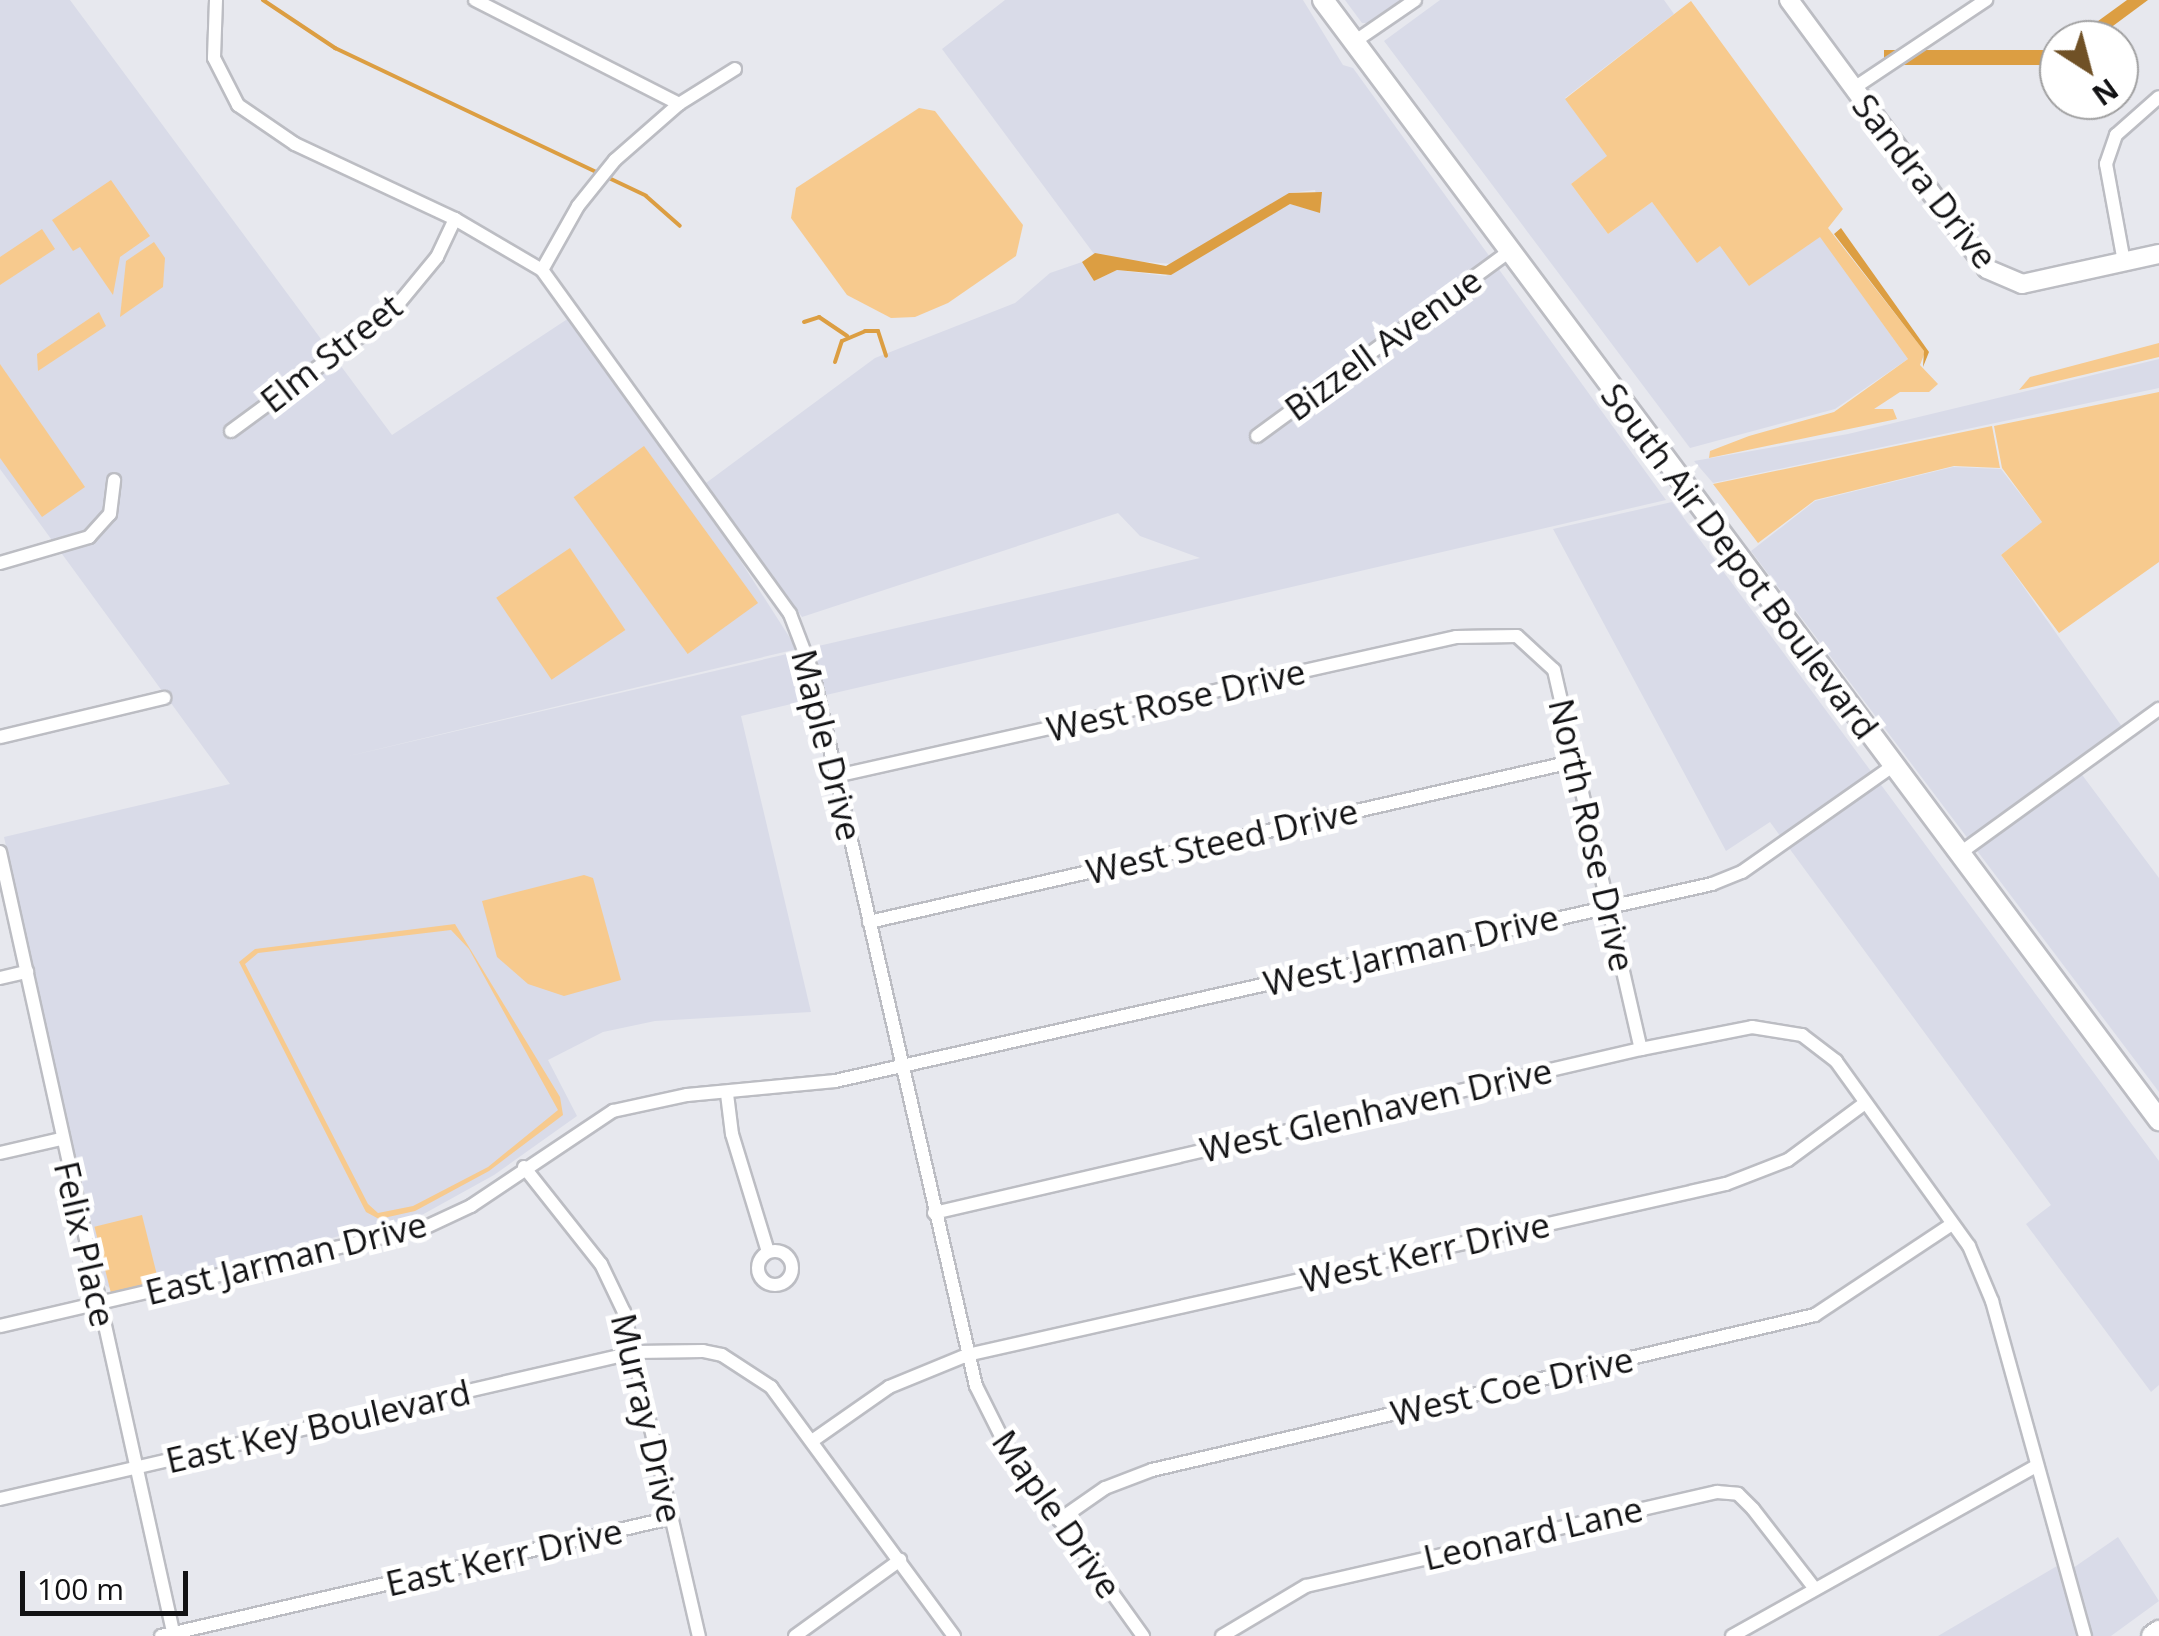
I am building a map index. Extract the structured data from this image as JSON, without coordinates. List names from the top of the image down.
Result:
{
  "streets": {
    "main road": ["South Air Depot Boulevard"],
    "street": [
      "Sandra Drive",
      "Bizzell Avenue",
      "Elm Street",
      "West Rose Drive",
      "Maple Drive",
      "North Rose Drive",
      "West Steed Drive",
      "West Jarman Drive",
      "West Glenhaven Drive",
      "Felix Place",
      "West Kerr Drive",
      "East Jarman Drive",
      "West Coe Drive",
      "Murray Drive",
      "East Key Boulevard",
      "Leonard Lane",
      "East Kerr Drive"
    ]
  },
  "crossings": [
    ["Bizzell Avenue", "South Air Depot Boulevard"],
    ["Elm Street", "Maple Drive"],
    ["South Air Depot Boulevard", "West Jarman Drive"],
    ["West Rose Drive", "Maple Drive"],
    ["West Rose Drive", "North Rose Drive"],
    ["Maple Drive", "West Steed Drive"],
    ["Maple Drive", "West Jarman Drive"],
    ["Maple Drive", "West Glenhaven Drive"],
    ["Maple Drive", "West Kerr Drive"],
    ["Maple Drive", "East Jarman Drive"],
    ["Maple Drive", "West Coe Drive"],
    ["North Rose Drive", "West Steed Drive"],
    ["North Rose Drive", "West Jarman Drive"],
    ["North Rose Drive", "West Glenhaven Drive"],
    ["West Jarman Drive", "East Jarman Drive"],
    ["West Glenhaven Drive", "West Kerr Drive"],
    ["Felix Place", "East Jarman Drive"],
    ["Felix Place", "East Key Boulevard"],
    ["Felix Place", "East Kerr Drive"],
    ["East Jarman Drive", "Murray Drive"],
    ["Murray Drive", "East Key Boulevard"],
    ["Murray Drive", "East Kerr Drive"]
  ],
  "scale_bar": "100 m",
  "north": "bottom right"
}
